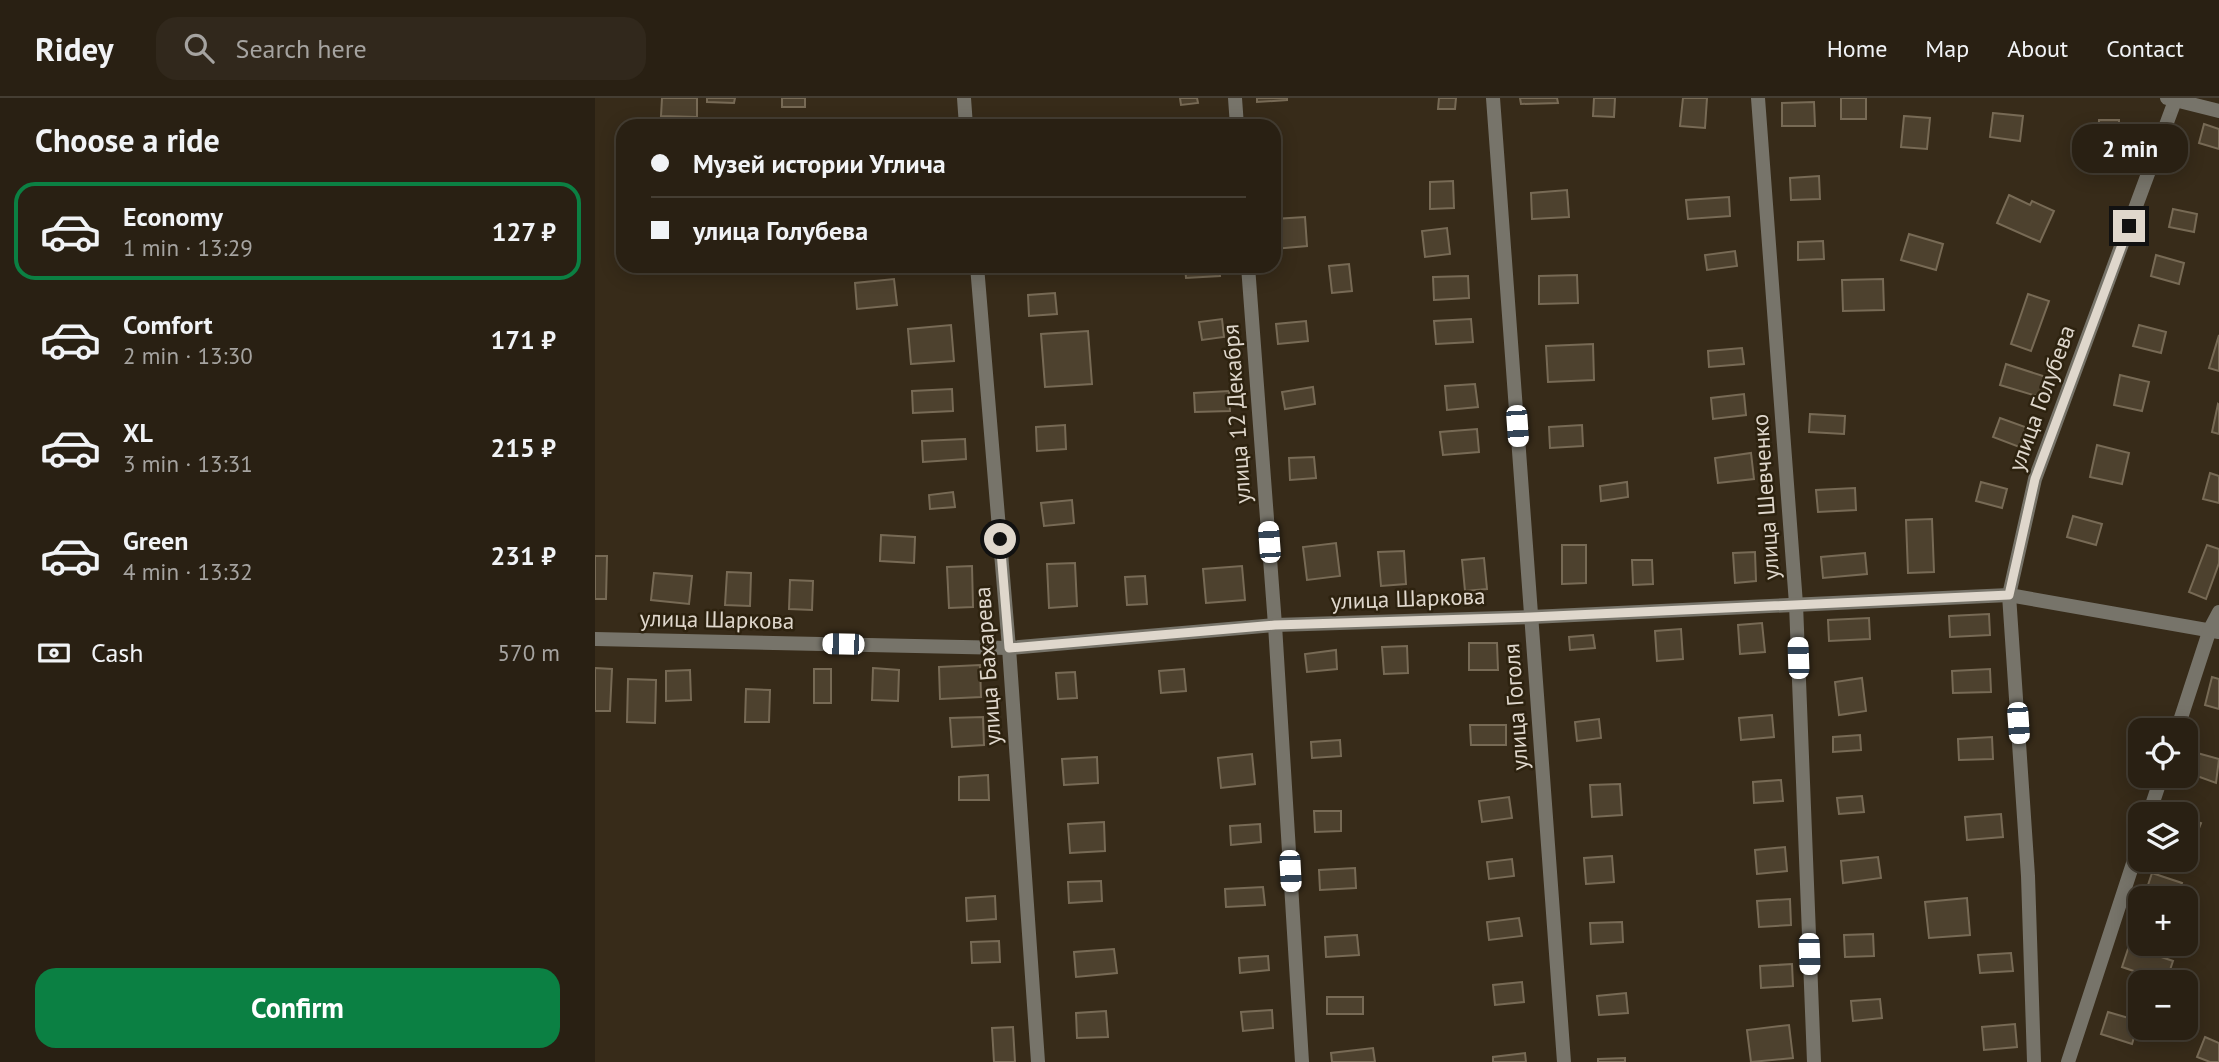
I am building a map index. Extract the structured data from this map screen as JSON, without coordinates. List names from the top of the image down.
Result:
{
  "streets": {
    "street": [
      "улица Голубева",
      "улица 12 Декабря",
      "улица Шевченко",
      "улица Шаркова",
      "улица Бахарева",
      "улица Гоголя"
    ]
  },
  "crossings": [
    ["улица Голубева", "улица Шаркова"],
    ["улица 12 Декабря", "улица Шаркова"],
    ["улица Шевченко", "улица Шаркова"],
    ["улица Шаркова", "улица Бахарева"],
    ["улица Шаркова", "улица Гоголя"]
  ],
  "page": {
    "header": "Ridey",
    "search": "Search here",
    "nav": [
      "Home",
      "Map",
      "About",
      "Contact"
    ],
    "heading": "Choose a ride",
    "banner": ["Музей истории Углича", "улица Голубева"],
    "bubble": "2 min",
    "list": [
      {
        "name": "Economy",
        "note": "1 min · 13:29",
        "value": "127 ₽"
      },
      {
        "name": "Comfort",
        "note": "2 min · 13:30",
        "value": "171 ₽"
      },
      {
        "name": "XL",
        "note": "3 min · 13:31",
        "value": "215 ₽"
      },
      {
        "name": "Green",
        "note": "4 min · 13:32",
        "value": "231 ₽"
      }
    ],
    "pay": ["Cash", "570 m"],
    "map_buttons": ["+", "−"],
    "buttons": "Confirm"
  }
}
